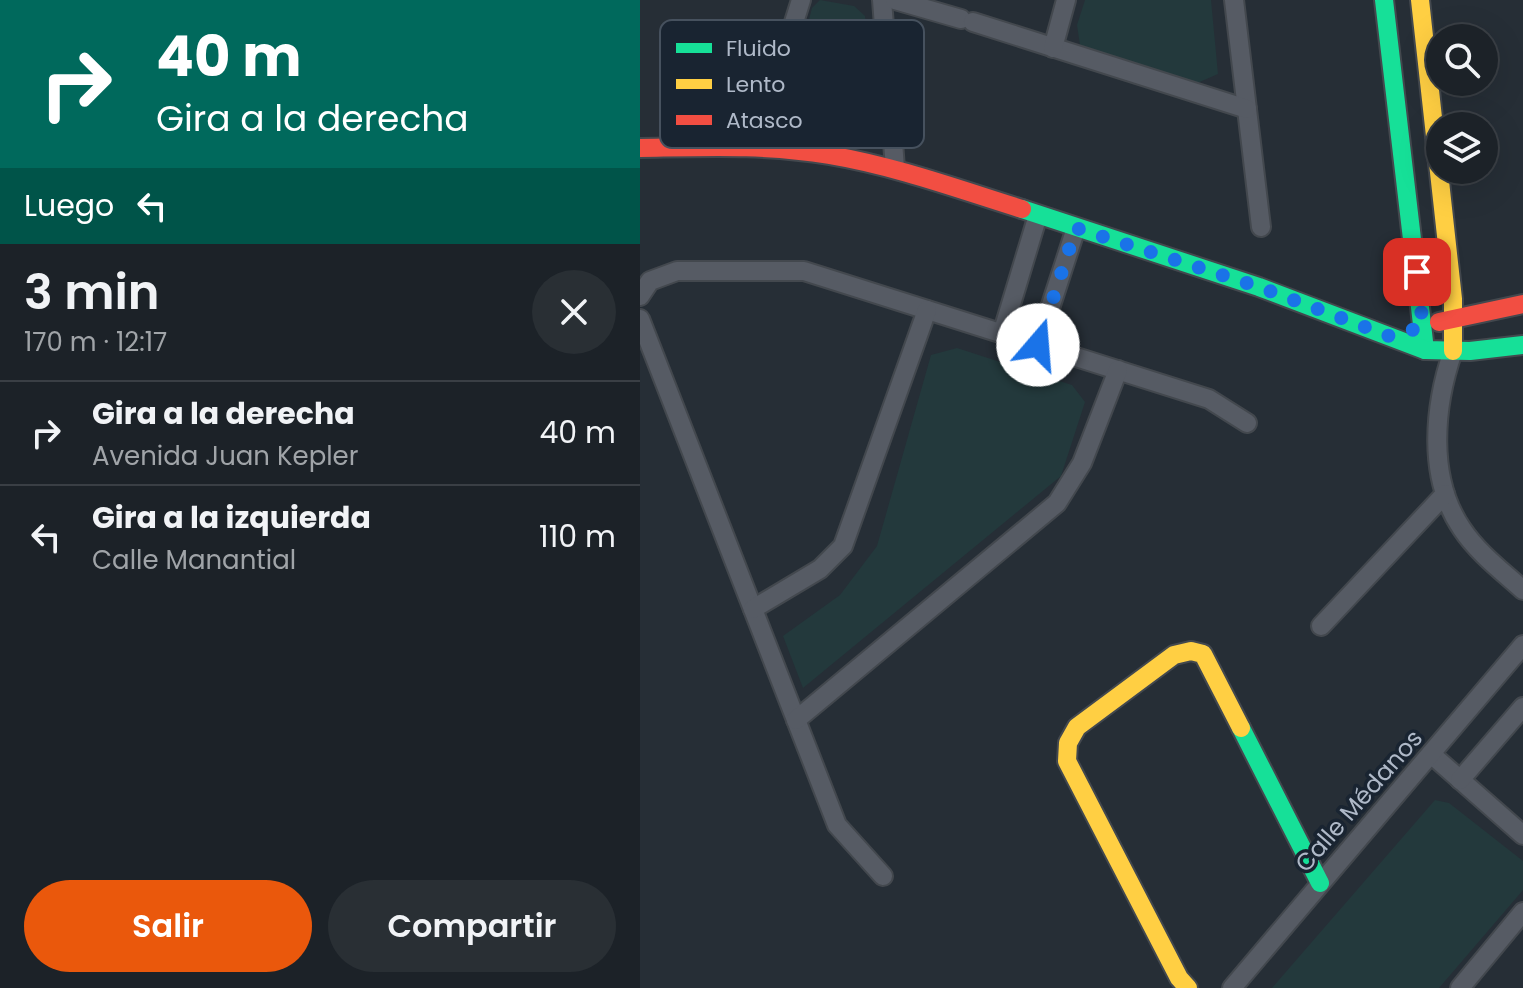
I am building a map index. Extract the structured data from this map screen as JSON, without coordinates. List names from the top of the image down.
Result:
{
  "streets": {
    "street": ["Calle Médanos"]
  },
  "legend": ["Fluido", "Lento", "Atasco"],
  "page": {
    "turn": ["40 m", "Gira a la derecha"],
    "then": "Luego",
    "heading": ["3 min", "170 m · 12:17"],
    "list": [
      {
        "name": "Gira a la derecha",
        "note": "Avenida Juan Kepler",
        "value": "40 m"
      },
      {
        "name": "Gira a la izquierda",
        "note": "Calle Manantial",
        "value": "110 m"
      }
    ],
    "buttons": ["Salir", "Compartir"]
  }
}
